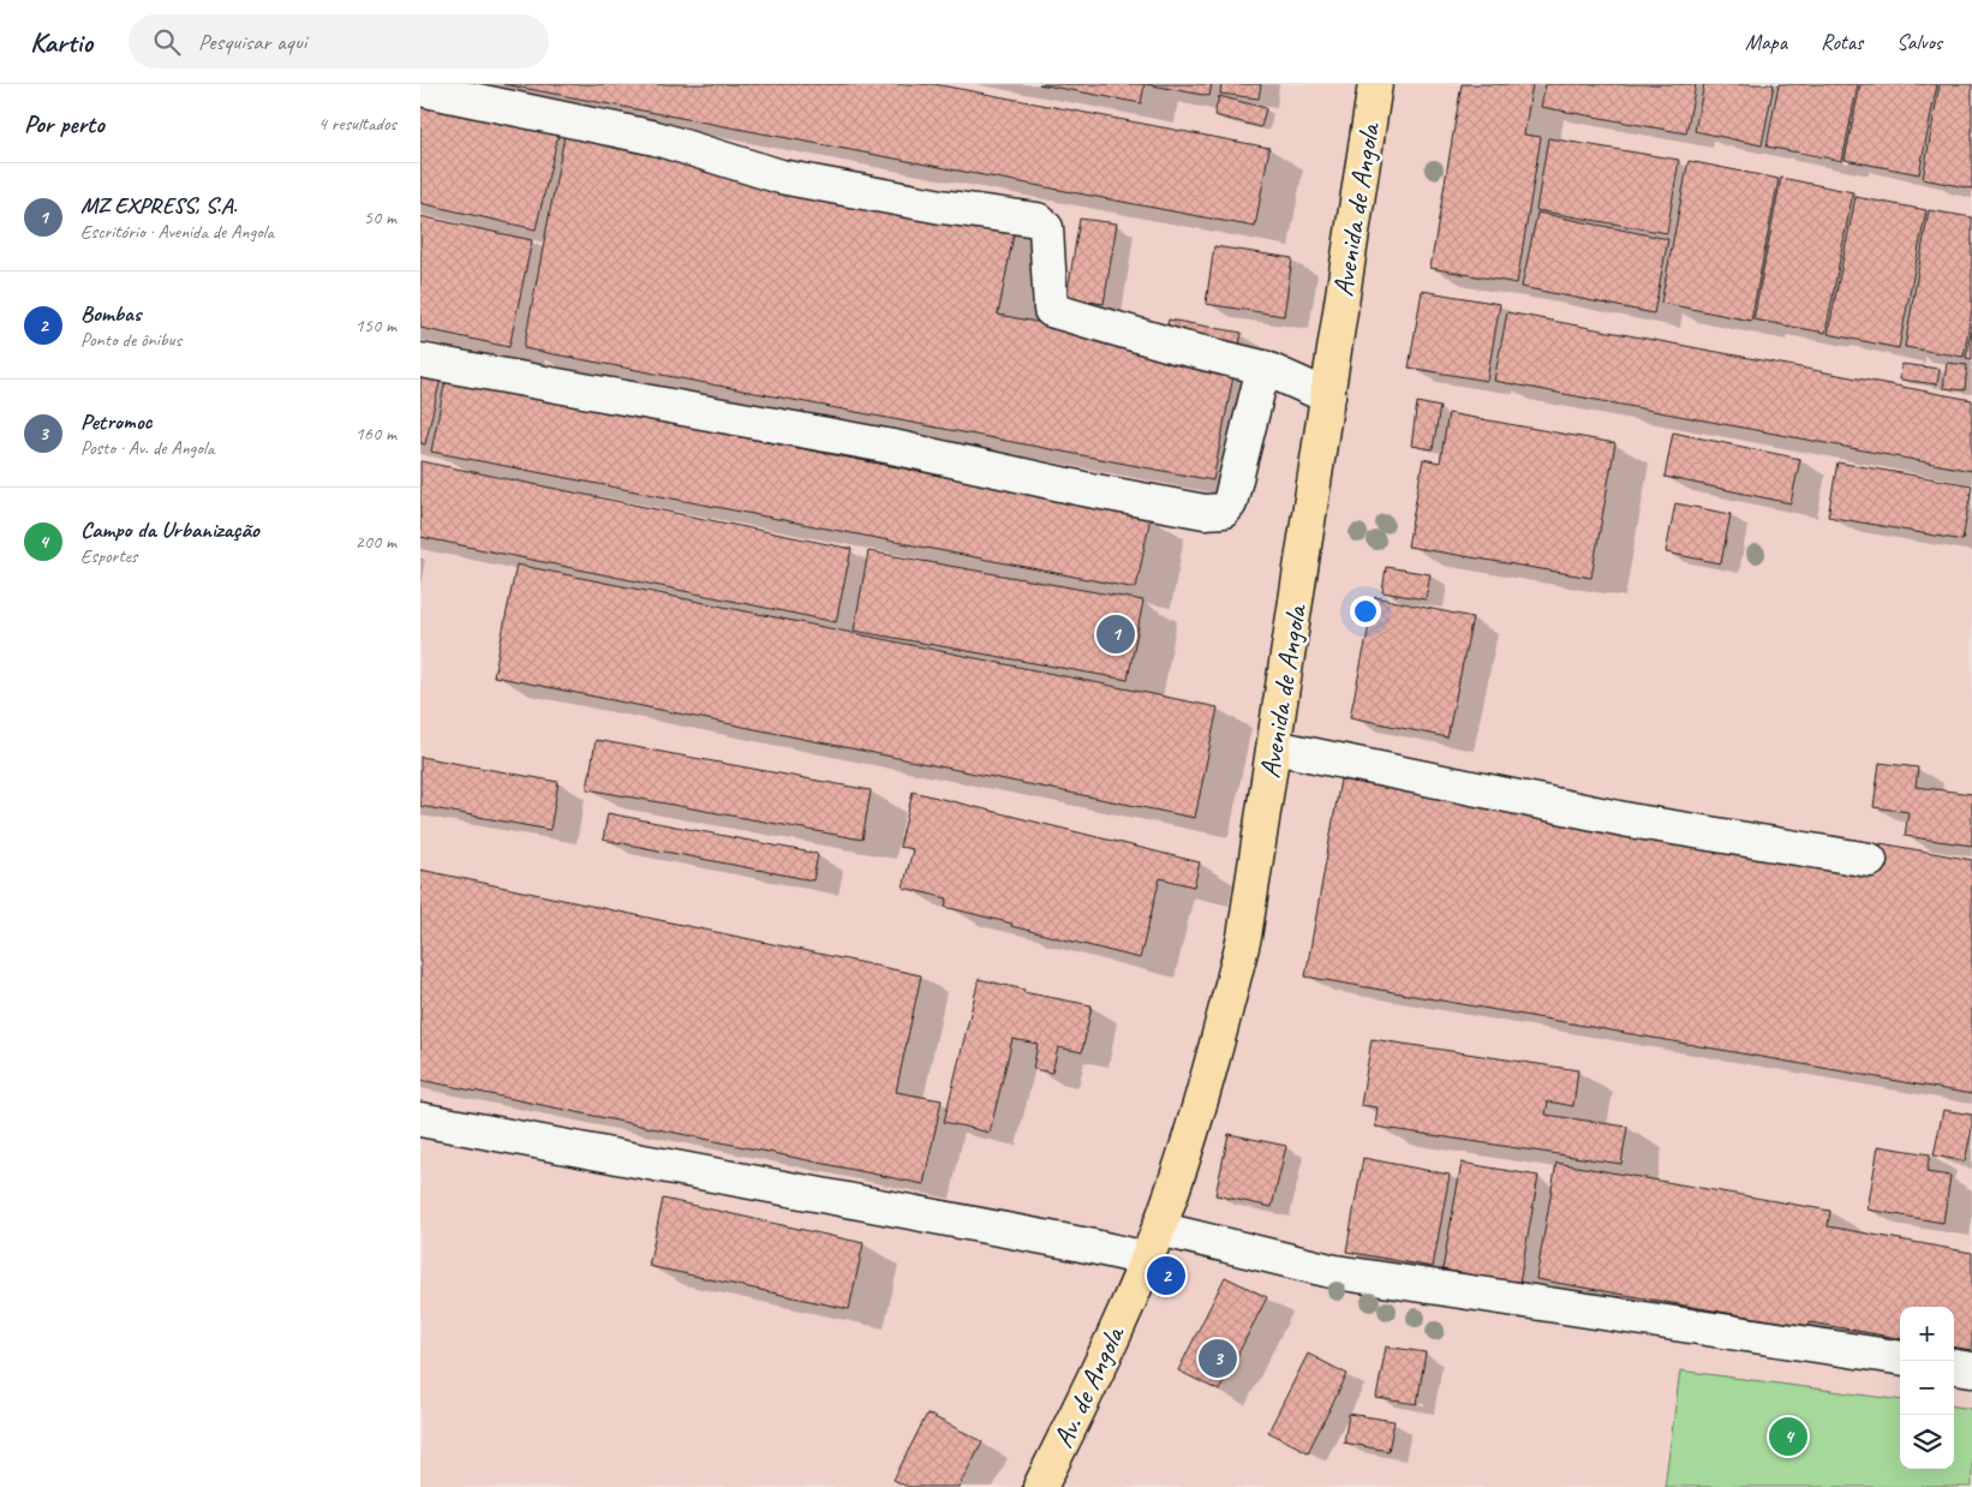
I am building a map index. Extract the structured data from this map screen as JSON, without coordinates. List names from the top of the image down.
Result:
{
  "streets": {
    "main road": ["Avenida de Angola", "Av. de Angola"]
  },
  "crossings": [
    ["Avenida de Angola", "Av. de Angola"]
  ],
  "page": {
    "header": "Kartio",
    "search": "Pesquisar aqui",
    "nav": ["Mapa", "Rotas", "Salvos"],
    "heading": ["Por perto", "4 resultados"],
    "list": [
      {
        "mark": "1",
        "name": "MZ EXPRESS, S.A.",
        "note": "Escritório · Avenida de Angola",
        "value": "50 m"
      },
      {
        "mark": "2",
        "name": "Bombas",
        "note": "Ponto de ônibus",
        "value": "150 m"
      },
      {
        "mark": "3",
        "name": "Petromoc",
        "note": "Posto · Av. de Angola",
        "value": "160 m"
      },
      {
        "mark": "4",
        "name": "Campo da Urbanização",
        "note": "Esportes",
        "value": "200 m"
      }
    ],
    "pins": [
      "1",
      "2",
      "3",
      "4"
    ],
    "map_buttons": ["+", "−"]
  }
}
